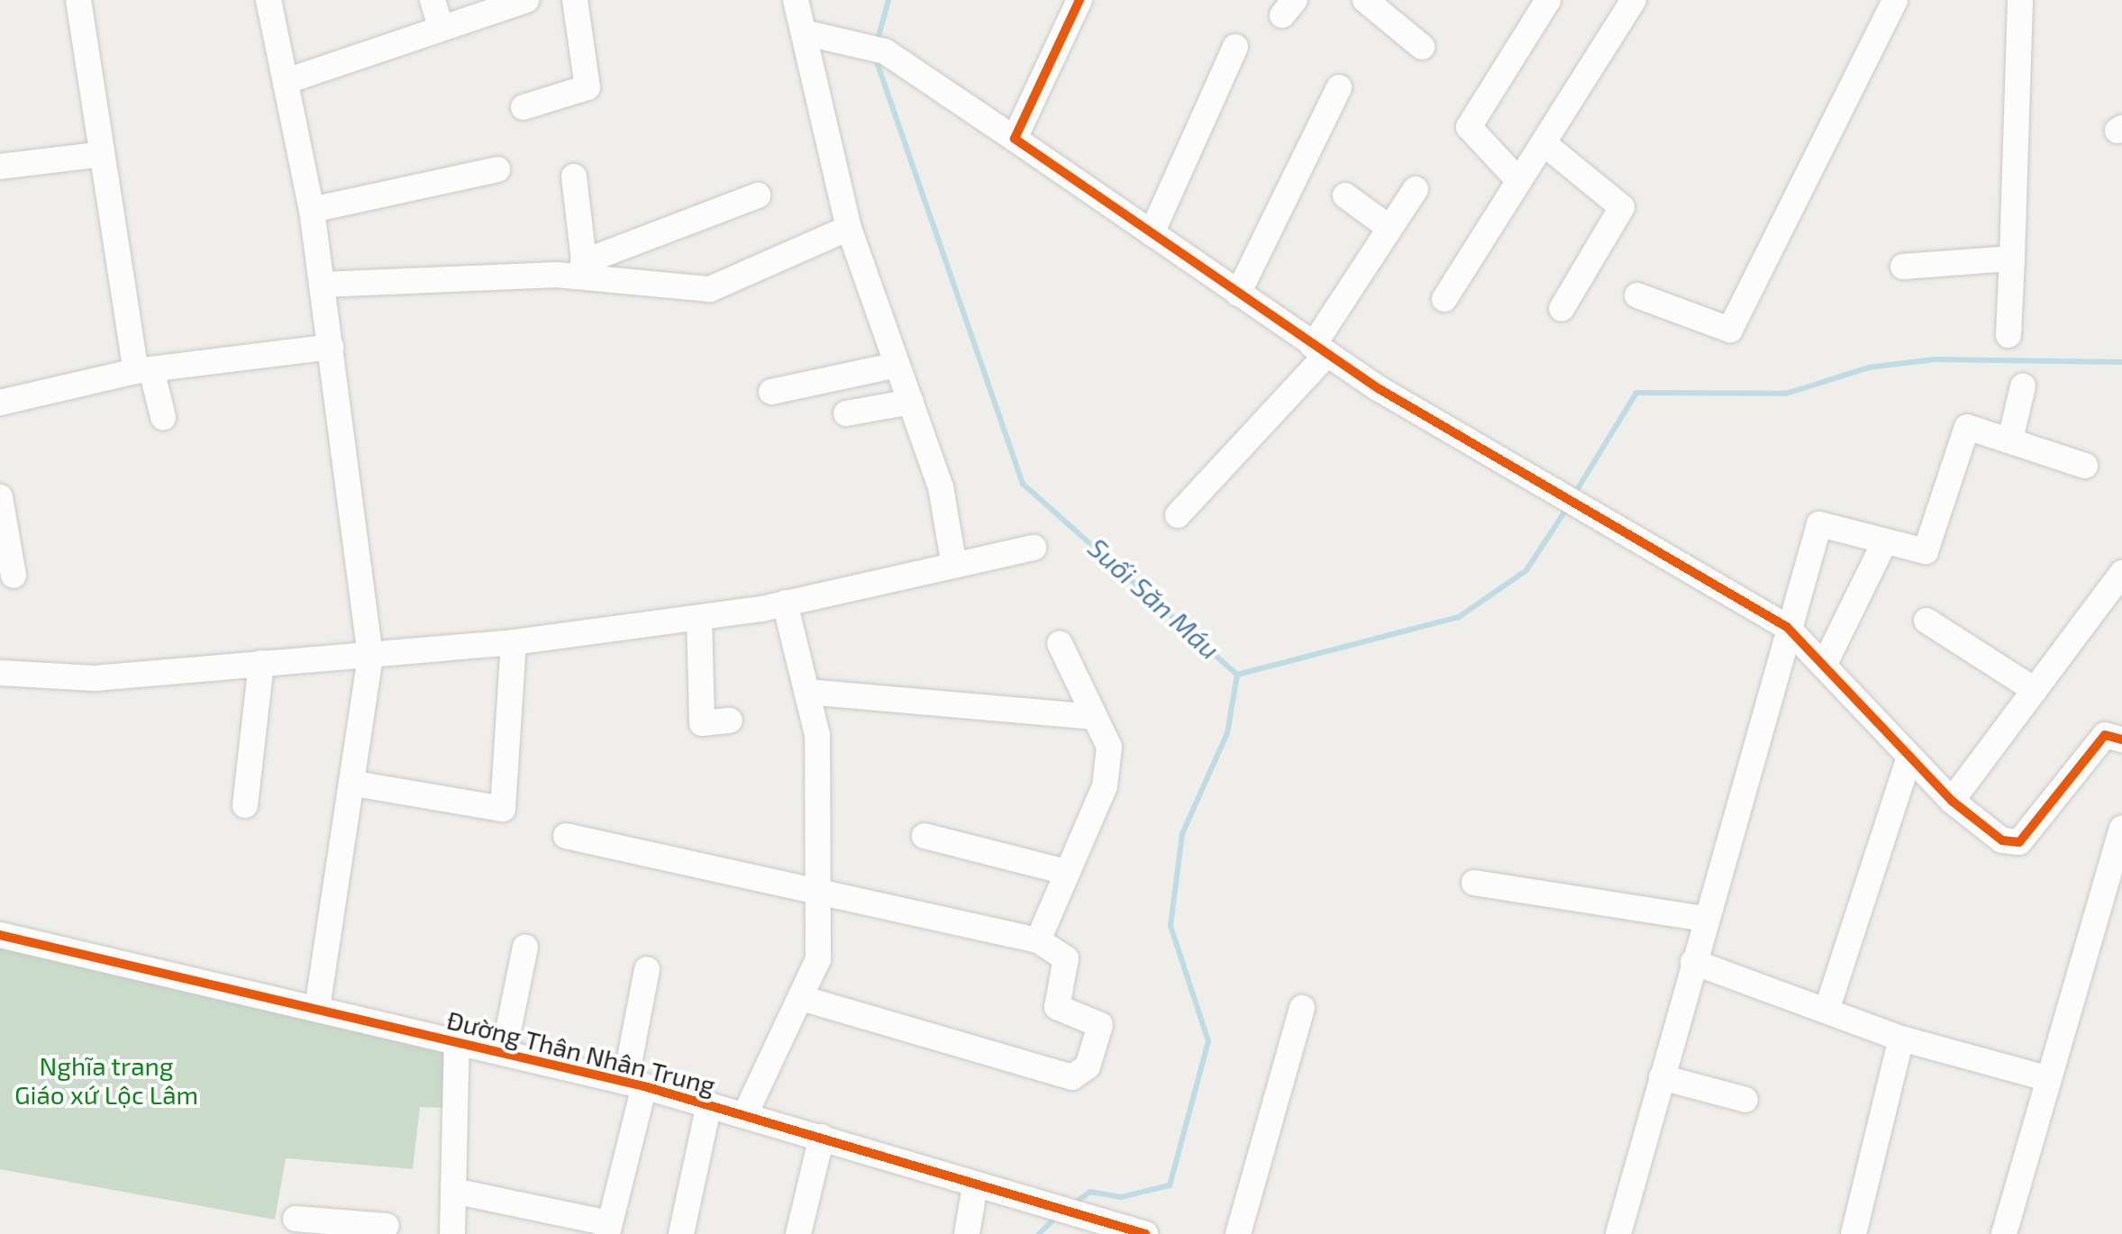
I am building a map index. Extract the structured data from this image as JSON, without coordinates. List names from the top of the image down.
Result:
{
  "streets": {
    "street": ["Đường Thân Nhân Trung"]
  },
  "water": ["Suối Săn Máu"],
  "parks": ["Nghĩa trang Giáo xứ Lộc Lâm"]
}
